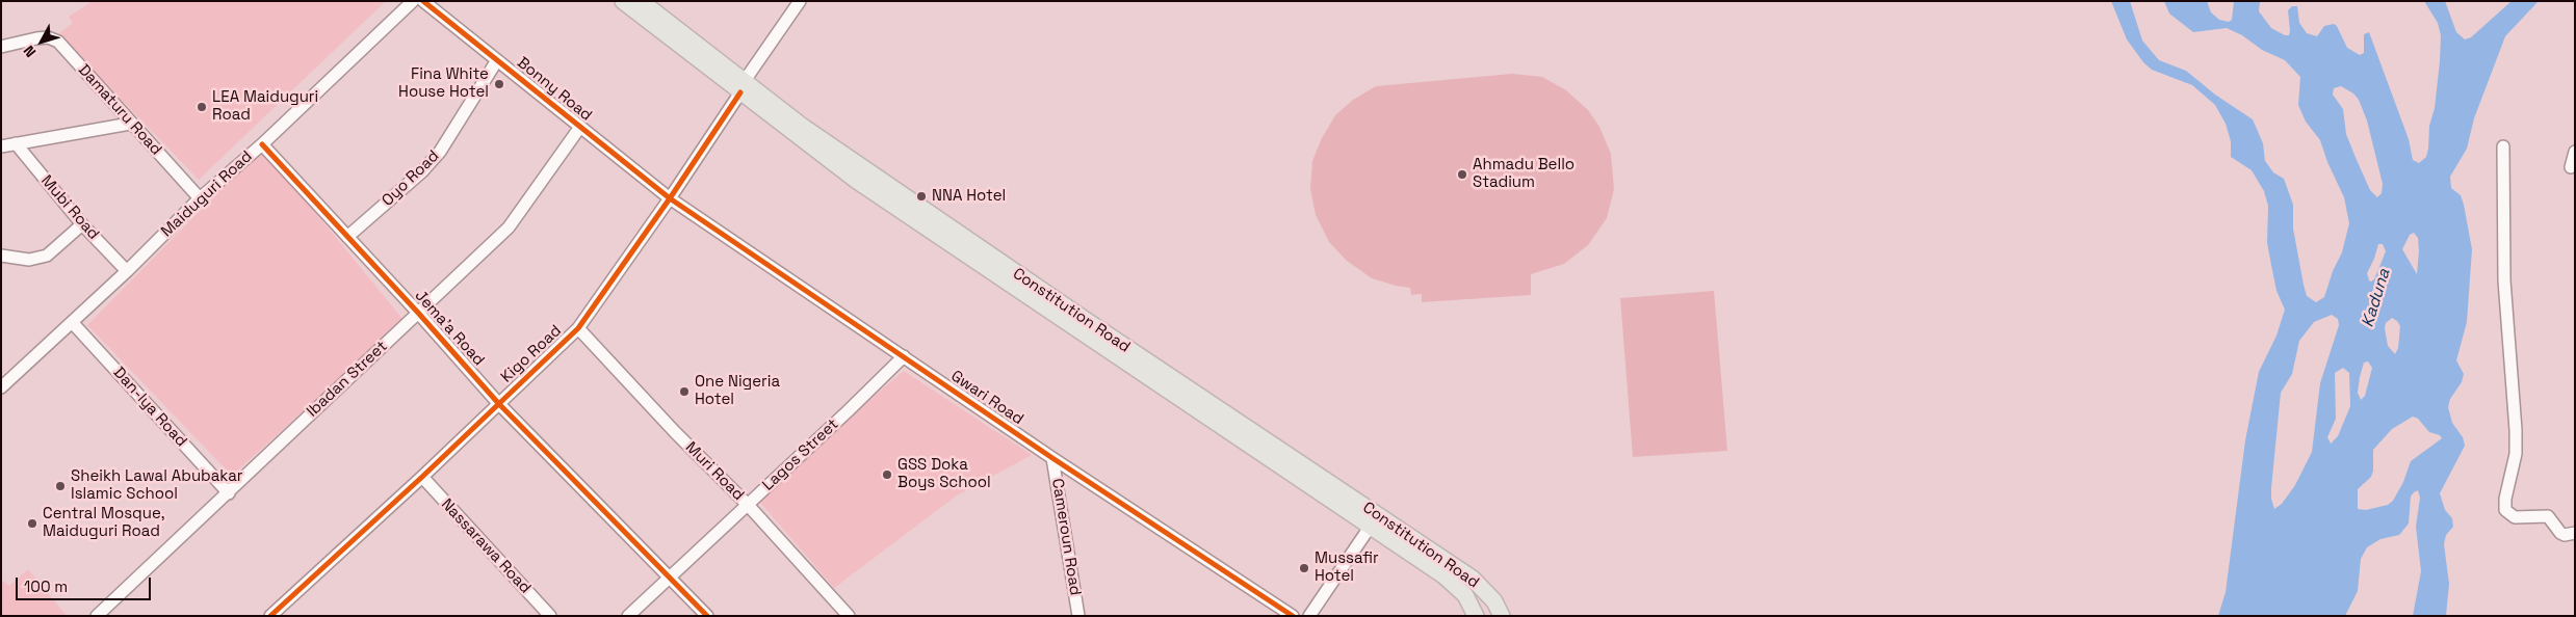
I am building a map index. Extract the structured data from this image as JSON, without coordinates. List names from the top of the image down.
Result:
{
  "streets": {
    "main road": ["Constitution Road"],
    "street": [
      "Bonny Road",
      "Damaturu Road",
      "Oyo Road",
      "Maiduguri Road",
      "Mubi Road",
      "Jema'a Road",
      "Kigo Road",
      "Ibadan Street",
      "Gwari Road",
      "Dan-Iya Road",
      "Lagos Street",
      "Muri Road",
      "Cameroun Road",
      "Nassarawa Road"
    ]
  },
  "crossings": [
    ["Bonny Road", "Oyo Road"],
    ["Bonny Road", "Kigo Road"],
    ["Bonny Road", "Ibadan Street"],
    ["Bonny Road", "Gwari Road"],
    ["Damaturu Road", "Maiduguri Road"],
    ["Oyo Road", "Jema'a Road"],
    ["Maiduguri Road", "Mubi Road"],
    ["Maiduguri Road", "Jema'a Road"],
    ["Maiduguri Road", "Dan-Iya Road"],
    ["Constitution Road", "Kigo Road"],
    ["Jema'a Road", "Kigo Road"],
    ["Jema'a Road", "Ibadan Street"],
    ["Jema'a Road", "Lagos Street"],
    ["Kigo Road", "Gwari Road"],
    ["Kigo Road", "Muri Road"],
    ["Kigo Road", "Nassarawa Road"],
    ["Ibadan Street", "Dan-Iya Road"],
    ["Gwari Road", "Lagos Street"],
    ["Gwari Road", "Cameroun Road"],
    ["Lagos Street", "Muri Road"]
  ],
  "water": ["Kaduna"],
  "places": [
    "Fina White House Hotel",
    "LEA Maiduguri Road",
    "Ahmadu Bello Stadium",
    "NNA Hotel",
    "One Nigeria Hotel",
    "GSS Doka Boys School",
    "Sheikh Lawal Abubakar Islamic School",
    "Central Mosque, Maiduguri Road",
    "Mussafir Hotel"
  ],
  "scale_bar": "100 m",
  "north": "bottom left"
}
